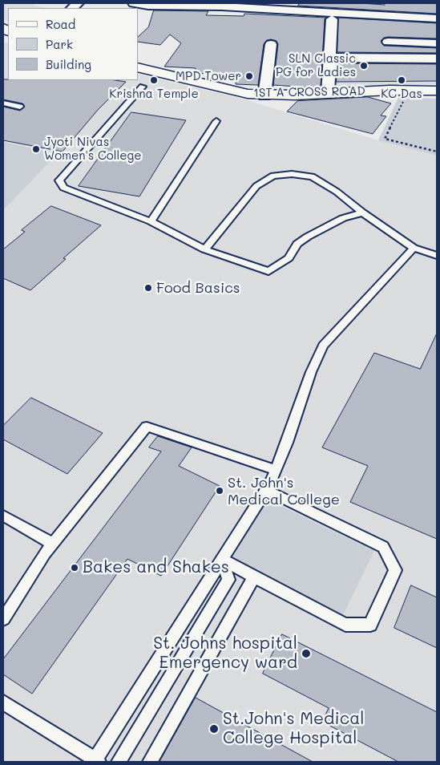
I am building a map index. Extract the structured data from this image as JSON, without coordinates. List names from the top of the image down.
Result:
{
  "streets": {
    "street": ["1ST A CROSS ROAD"]
  },
  "places": [
    "SLN Classic PG for Ladies",
    "MPD Tower",
    "Krishna Temple",
    "KC Das",
    "Jyoti Nivas Women's College",
    "Food Basics",
    "St. John's Medical College",
    "Bakes and Shakes",
    "St. Johns hospital Emergency ward",
    "St.John's Medical College Hospital"
  ],
  "legend": ["Road", "Park", "Building"]
}
